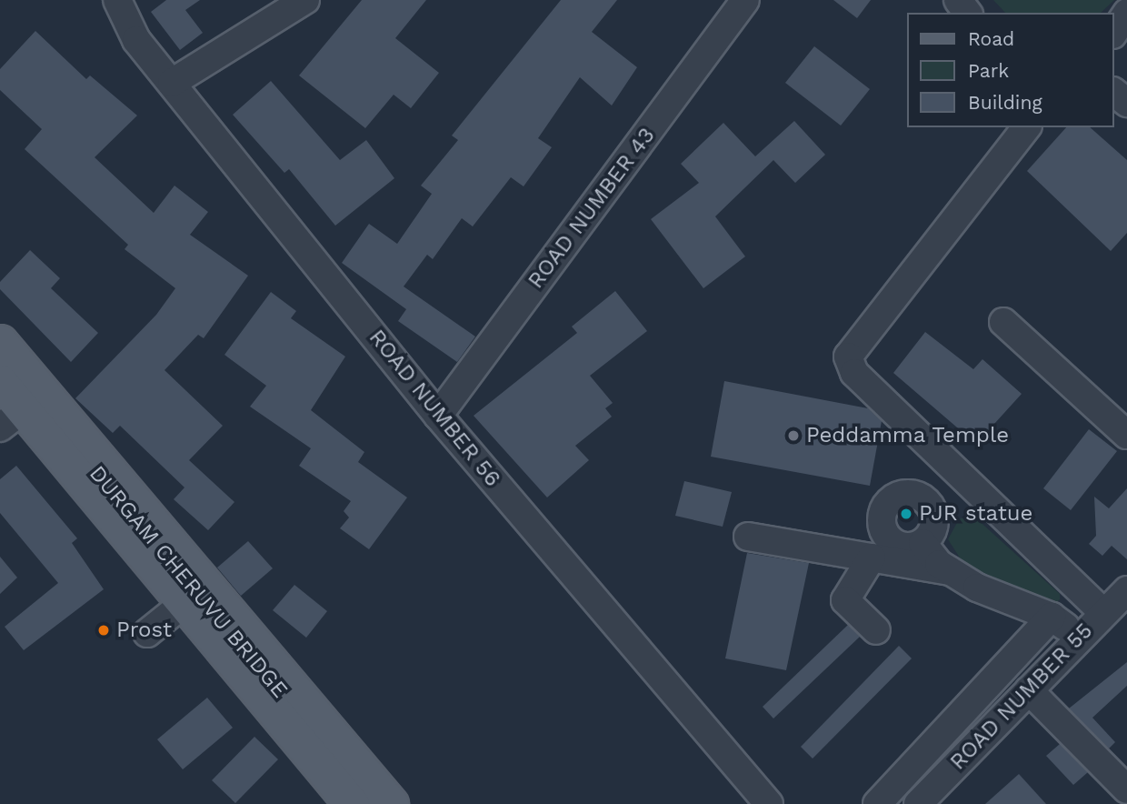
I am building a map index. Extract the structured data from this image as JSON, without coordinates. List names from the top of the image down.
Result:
{
  "streets": {
    "main road": ["DURGAM CHERUVU BRIDGE"],
    "street": ["ROAD NUMBER 43", "ROAD NUMBER 56", "ROAD NUMBER 55"]
  },
  "crossings": [
    ["ROAD NUMBER 43", "ROAD NUMBER 56"]
  ],
  "places": ["Peddamma Temple", "PJR statue", "Prost"],
  "legend": ["Road", "Park", "Building"]
}
